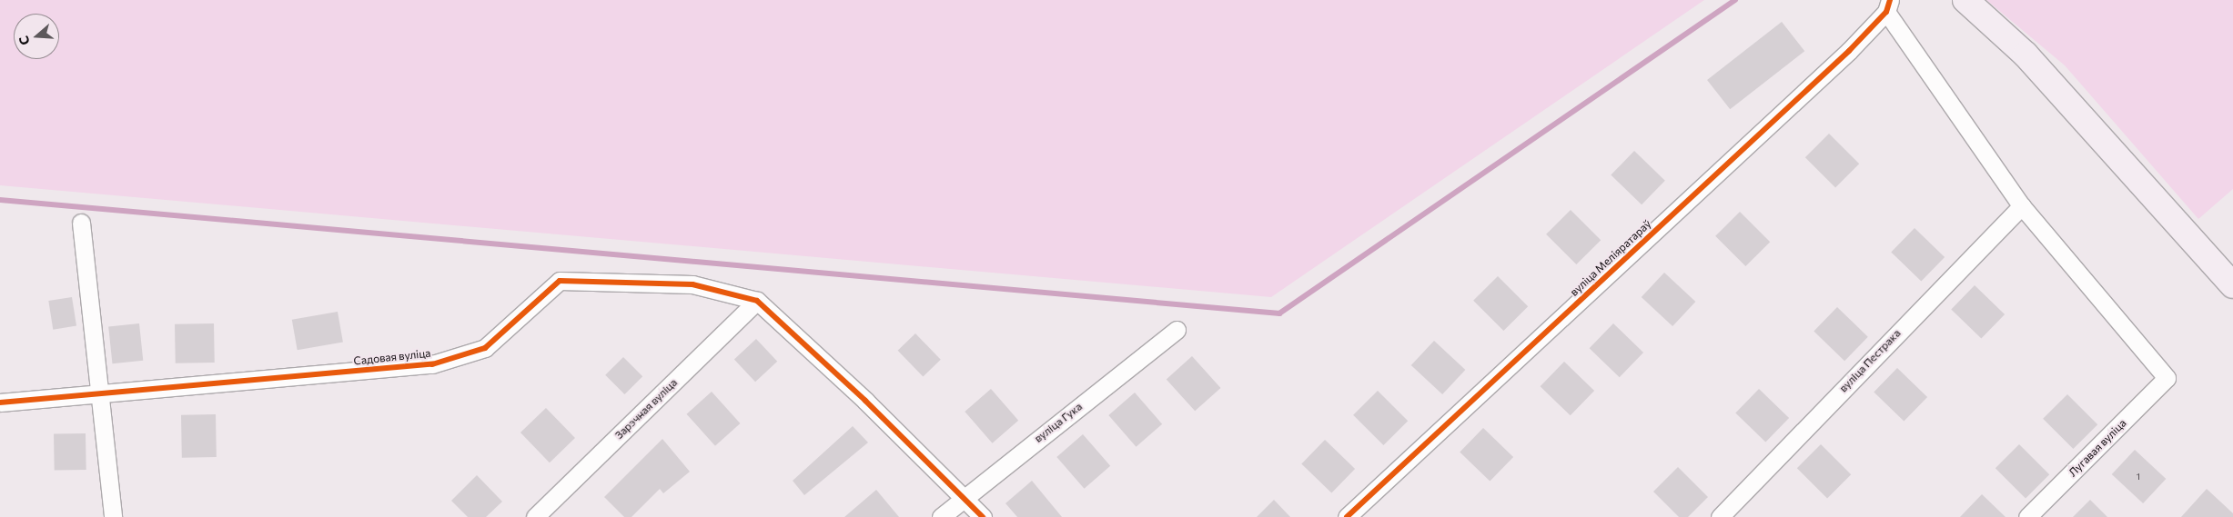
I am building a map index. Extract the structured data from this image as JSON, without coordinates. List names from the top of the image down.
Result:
{
  "streets": {
    "street": [
      "вуліца Меліяратараў",
      "Садовая вуліца",
      "вуліца Пестрака",
      "Зарэчная вуліца",
      "вуліца Гука",
      "Лугавая вуліца"
    ]
  },
  "crossings": [
    ["Садовая вуліца", "Зарэчная вуліца"],
    ["вуліца Пестрака", "Лугавая вуліца"]
  ],
  "house_numbers": ["1"],
  "north": "left"
}
